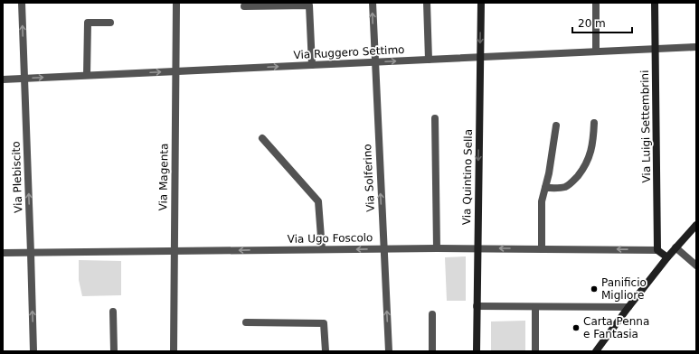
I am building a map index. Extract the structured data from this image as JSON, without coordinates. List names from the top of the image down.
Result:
{
  "streets": {
    "street": [
      "Via Ruggero Settimo",
      "Via Luigi Settembrini",
      "Via Plebiscito",
      "Via Magenta",
      "Via Quintino Sella",
      "Via Solferino",
      "Via Ugo Foscolo"
    ]
  },
  "crossings": [
    ["Via Ruggero Settimo", "Via Luigi Settembrini"],
    ["Via Ruggero Settimo", "Via Plebiscito"],
    ["Via Ruggero Settimo", "Via Magenta"],
    ["Via Ruggero Settimo", "Via Quintino Sella"],
    ["Via Ruggero Settimo", "Via Solferino"],
    ["Via Luigi Settembrini", "Via Ugo Foscolo"],
    ["Via Plebiscito", "Via Ugo Foscolo"],
    ["Via Magenta", "Via Ugo Foscolo"],
    ["Via Quintino Sella", "Via Ugo Foscolo"],
    ["Via Solferino", "Via Ugo Foscolo"]
  ],
  "one_way": ["Via Ruggero Settimo", "Via Plebiscito"],
  "places": ["Panificio Migliore", "Carta Penna e Fantasia"],
  "scale_bar": "20 m"
}
